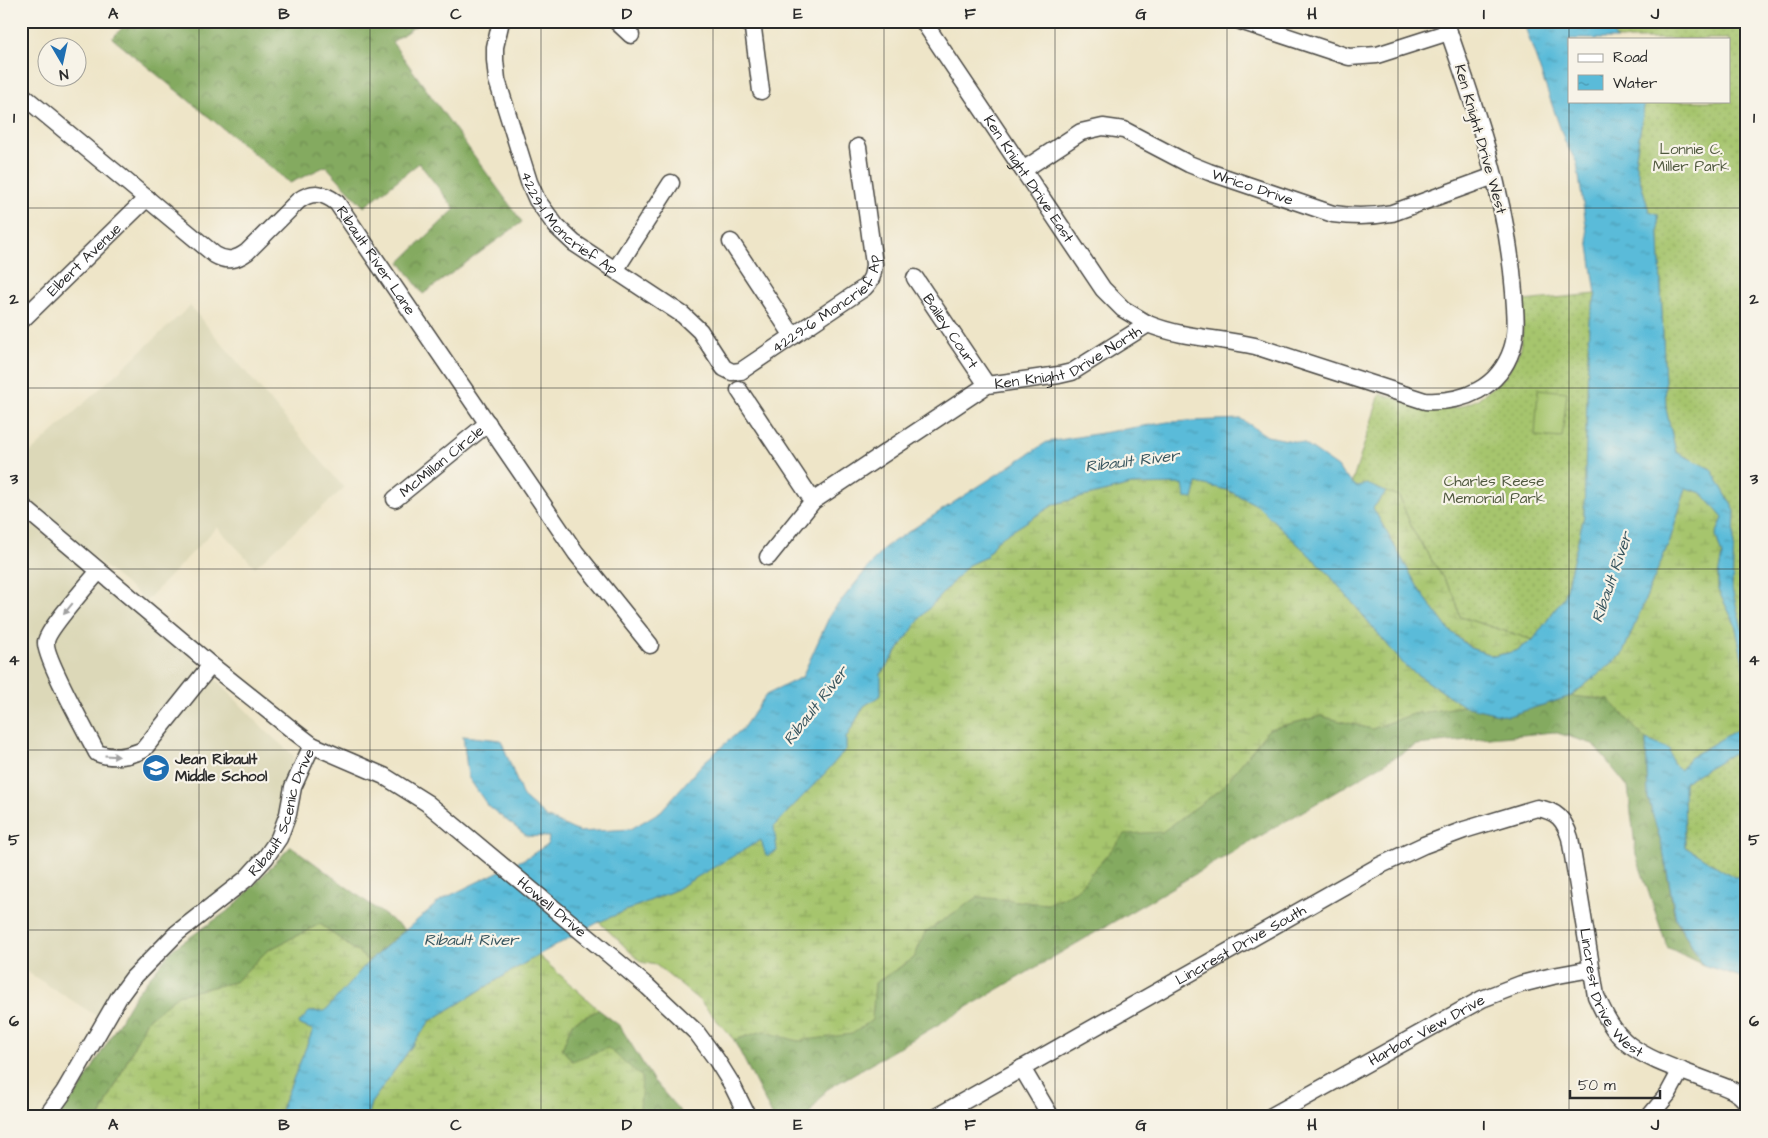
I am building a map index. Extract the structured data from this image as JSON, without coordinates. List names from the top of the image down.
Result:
{
  "streets": {
    "street": [
      "Ken Knight Drive West",
      "Ken Knight Drive East",
      "Wrico Drive",
      "4229-1 Moncrief Ap",
      "Elbert Avenue",
      "Ribault River Lane",
      "4229-6 Moncrief Ap",
      "Bailey Court",
      "Ken Knight Drive North",
      "McMillan Circle",
      "Ribault Scenic Drive",
      "Howell Drive",
      "Lincrest Drive South",
      "Lincrest Drive West",
      "Harbor View Drive"
    ]
  },
  "crossings": [
    ["Ken Knight Drive West", "Wrico Drive"],
    ["Ken Knight Drive West", "Ken Knight Drive North"],
    ["Ken Knight Drive East", "Wrico Drive"],
    ["Ken Knight Drive East", "Ken Knight Drive North"],
    ["4229-1 Moncrief Ap", "4229-6 Moncrief Ap"],
    ["Elbert Avenue", "Ribault River Lane"],
    ["Ribault River Lane", "McMillan Circle"],
    ["Bailey Court", "Ken Knight Drive North"],
    ["Ribault Scenic Drive", "Howell Drive"],
    ["Lincrest Drive South", "Lincrest Drive West"],
    ["Lincrest Drive West", "Harbor View Drive"]
  ],
  "water": ["Ribault River"],
  "parks": ["Lonnie C. Miller Park", "Charles Reese Memorial Park"],
  "places": {
    "school or university": ["Jean Ribault Middle School"]
  },
  "legend": ["Road", "Water"],
  "scale_bar": "50 m",
  "north": "bottom",
  "grid": {
    "columns": [
      "A",
      "B",
      "C",
      "D",
      "E",
      "F",
      "G",
      "H",
      "I",
      "J"
    ],
    "rows": [
      "1",
      "2",
      "3",
      "4",
      "5",
      "6"
    ]
  }
}
